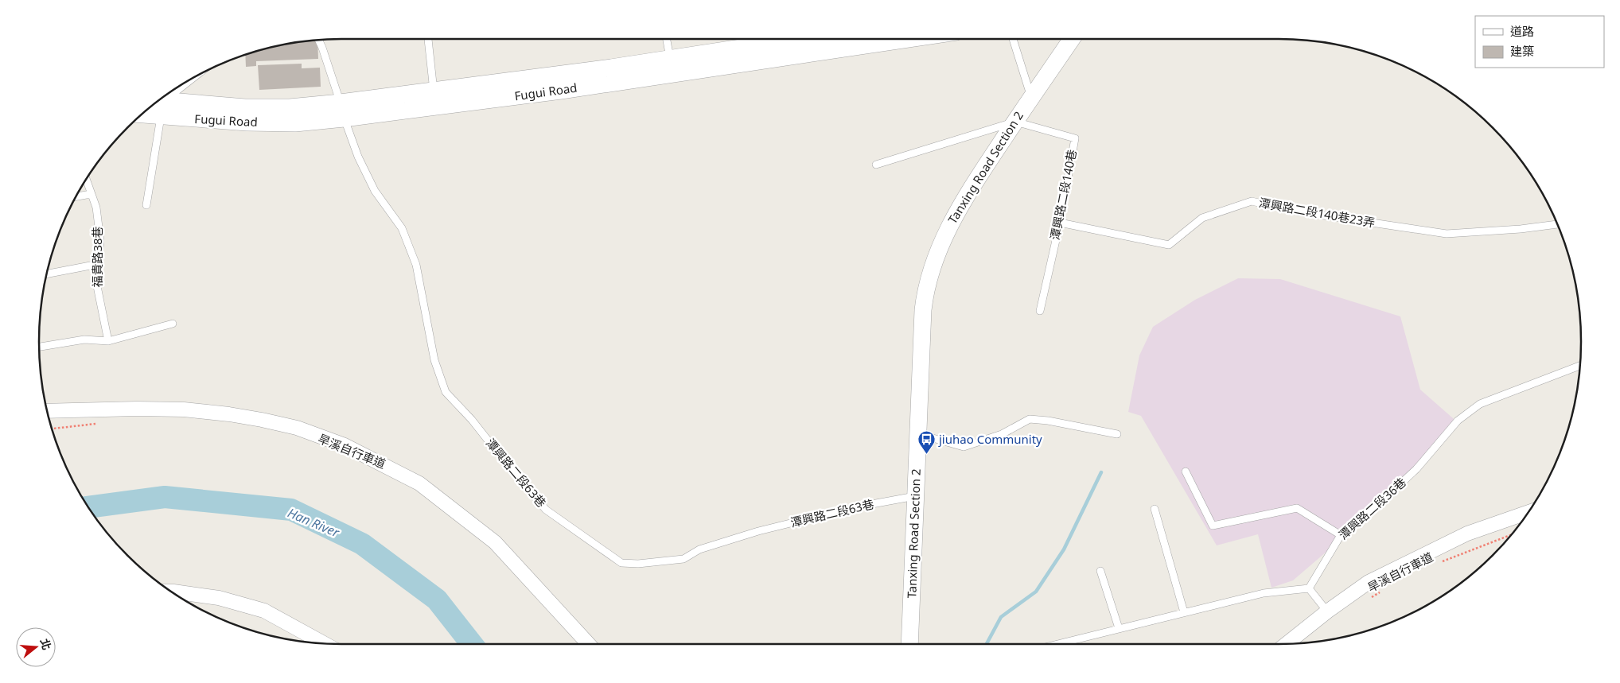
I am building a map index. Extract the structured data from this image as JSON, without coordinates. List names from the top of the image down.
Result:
{
  "streets": {
    "street": ["Fugui Road", "Tanxing Road Section 2"],
    "lane": [
      "潭興路二段140巷",
      "潭興路二段140巷23弄",
      "福貴路38巷",
      "潭興路二段63巷",
      "潭興路二段36巷"
    ],
    "path": ["旱溪自行車道"]
  },
  "crossings": [
    ["Fugui Road", "潭興路二段63巷"],
    ["Tanxing Road Section 2", "潭興路二段140巷"],
    ["Tanxing Road Section 2", "潭興路二段63巷"],
    ["潭興路二段140巷", "潭興路二段140巷23弄"]
  ],
  "water": ["Han River"],
  "places": {
    "bus stop": ["jiuhao Community"]
  },
  "legend": ["道路", "建築"],
  "north": "right"
}
